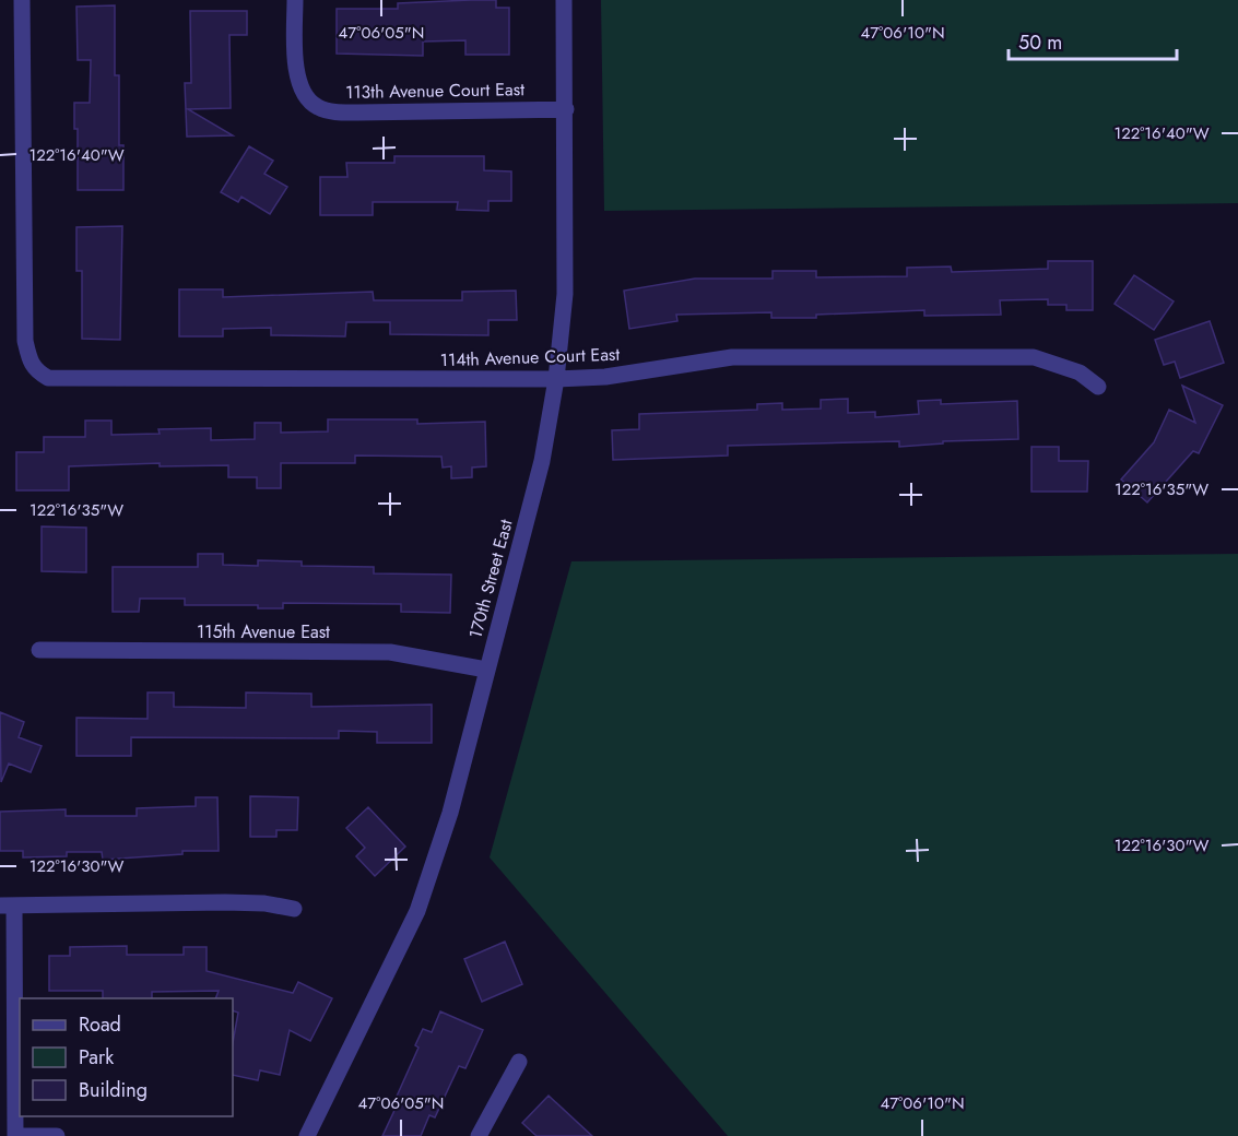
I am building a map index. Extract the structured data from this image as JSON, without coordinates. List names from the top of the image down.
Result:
{
  "streets": {
    "street": [
      "113th Avenue Court East",
      "114th Avenue Court East",
      "170th Street East",
      "115th Avenue East"
    ]
  },
  "crossings": [
    ["113th Avenue Court East", "170th Street East"],
    ["114th Avenue Court East", "170th Street East"],
    ["170th Street East", "115th Avenue East"]
  ],
  "legend": ["Road", "Park", "Building"],
  "scale_bar": "50 m",
  "coordinates": [
    "47°06'05\"N",
    "47°06'10\"N",
    "122°16'40\"W",
    "122°16'35\"W",
    "122°16'30\"W"
  ]
}
